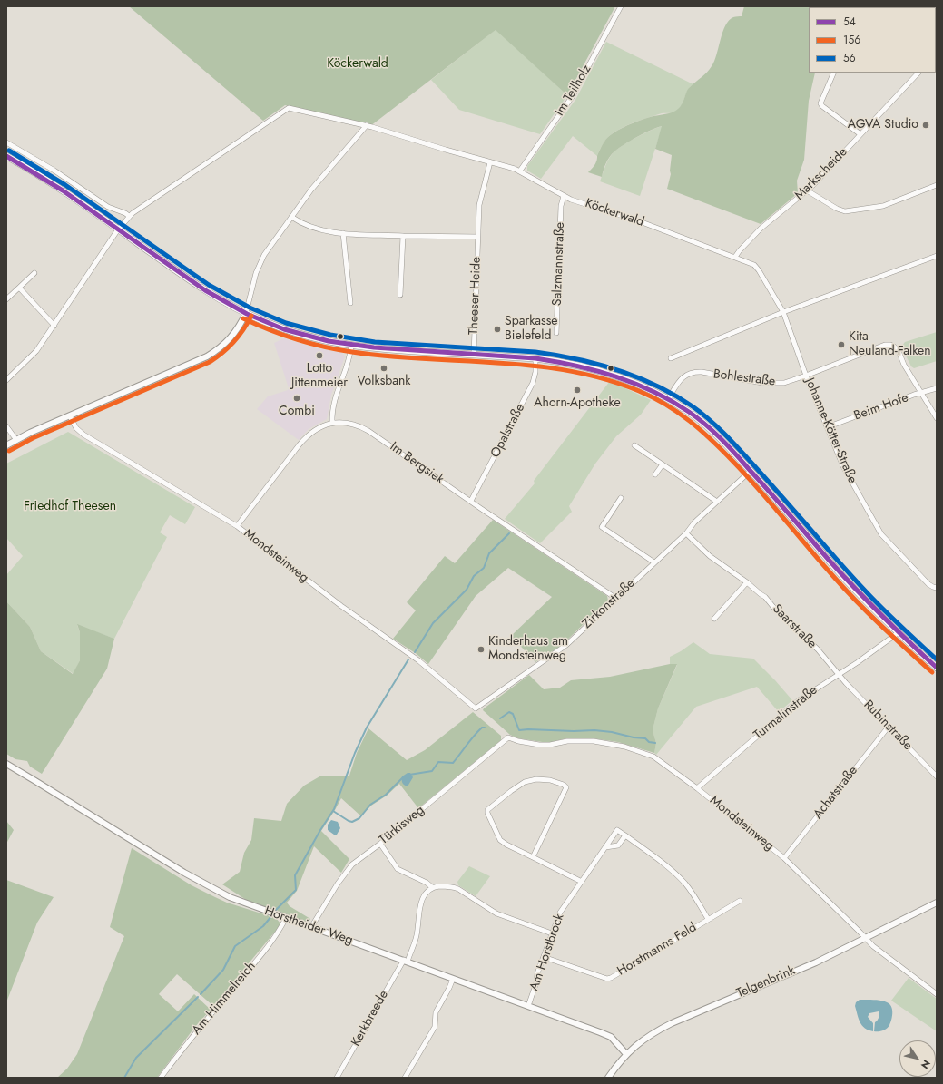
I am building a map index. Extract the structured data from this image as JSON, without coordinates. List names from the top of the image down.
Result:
{
  "streets": {
    "street": [
      "Im Teilholz",
      "Markscheide",
      "Köckerwald",
      "Salzmannstraße",
      "Theeser Heide",
      "Bohlestraße",
      "Beim Hofe",
      "Opalstraße",
      "Johanne-Kötter-Straße",
      "Im Bergsiek",
      "Mondsteinweg",
      "Zirkonstraße",
      "Saarstraße",
      "Turmalinstraße",
      "Rubinstraße",
      "Achatstraße",
      "Türkisweg",
      "Horstheider Weg",
      "Horstmanns Feld",
      "Am Horstbrock",
      "Telgenbrink",
      "Am Himmelreich",
      "Kerkbreede"
    ]
  },
  "crossings": [
    ["Im Teilholz", "Köckerwald"],
    ["Markscheide", "Köckerwald"],
    ["Köckerwald", "Salzmannstraße"],
    ["Köckerwald", "Theeser Heide"],
    ["Köckerwald", "Johanne-Kötter-Straße"],
    ["Bohlestraße", "Beim Hofe"],
    ["Bohlestraße", "Johanne-Kötter-Straße"],
    ["Beim Hofe", "Johanne-Kötter-Straße"],
    ["Opalstraße", "Im Bergsiek"],
    ["Im Bergsiek", "Mondsteinweg"],
    ["Im Bergsiek", "Zirkonstraße"],
    ["Mondsteinweg", "Zirkonstraße"],
    ["Mondsteinweg", "Turmalinstraße"],
    ["Mondsteinweg", "Achatstraße"],
    ["Mondsteinweg", "Türkisweg"],
    ["Mondsteinweg", "Telgenbrink"],
    ["Zirkonstraße", "Saarstraße"],
    ["Saarstraße", "Turmalinstraße"],
    ["Saarstraße", "Rubinstraße"],
    ["Turmalinstraße", "Rubinstraße"],
    ["Rubinstraße", "Achatstraße"],
    ["Türkisweg", "Horstheider Weg"],
    ["Horstheider Weg", "Am Horstbrock"],
    ["Horstheider Weg", "Telgenbrink"],
    ["Horstheider Weg", "Am Himmelreich"],
    ["Horstheider Weg", "Kerkbreede"],
    ["Horstmanns Feld", "Am Horstbrock"]
  ],
  "parks": ["Köckerwald", "Friedhof Theesen"],
  "places": [
    "AGVA Studio",
    "Sparkasse Bielefeld",
    "Kita Neuland-Falken",
    "Lotto Jittenmeier",
    "Volksbank",
    "Ahorn-Apotheke",
    "Combi",
    "Kinderhaus am Mondsteinweg"
  ],
  "lines": ["transit line 56", "transit line 54", "transit line 156"],
  "legend": ["54", "156", "56"],
  "north": "bottom right"
}
